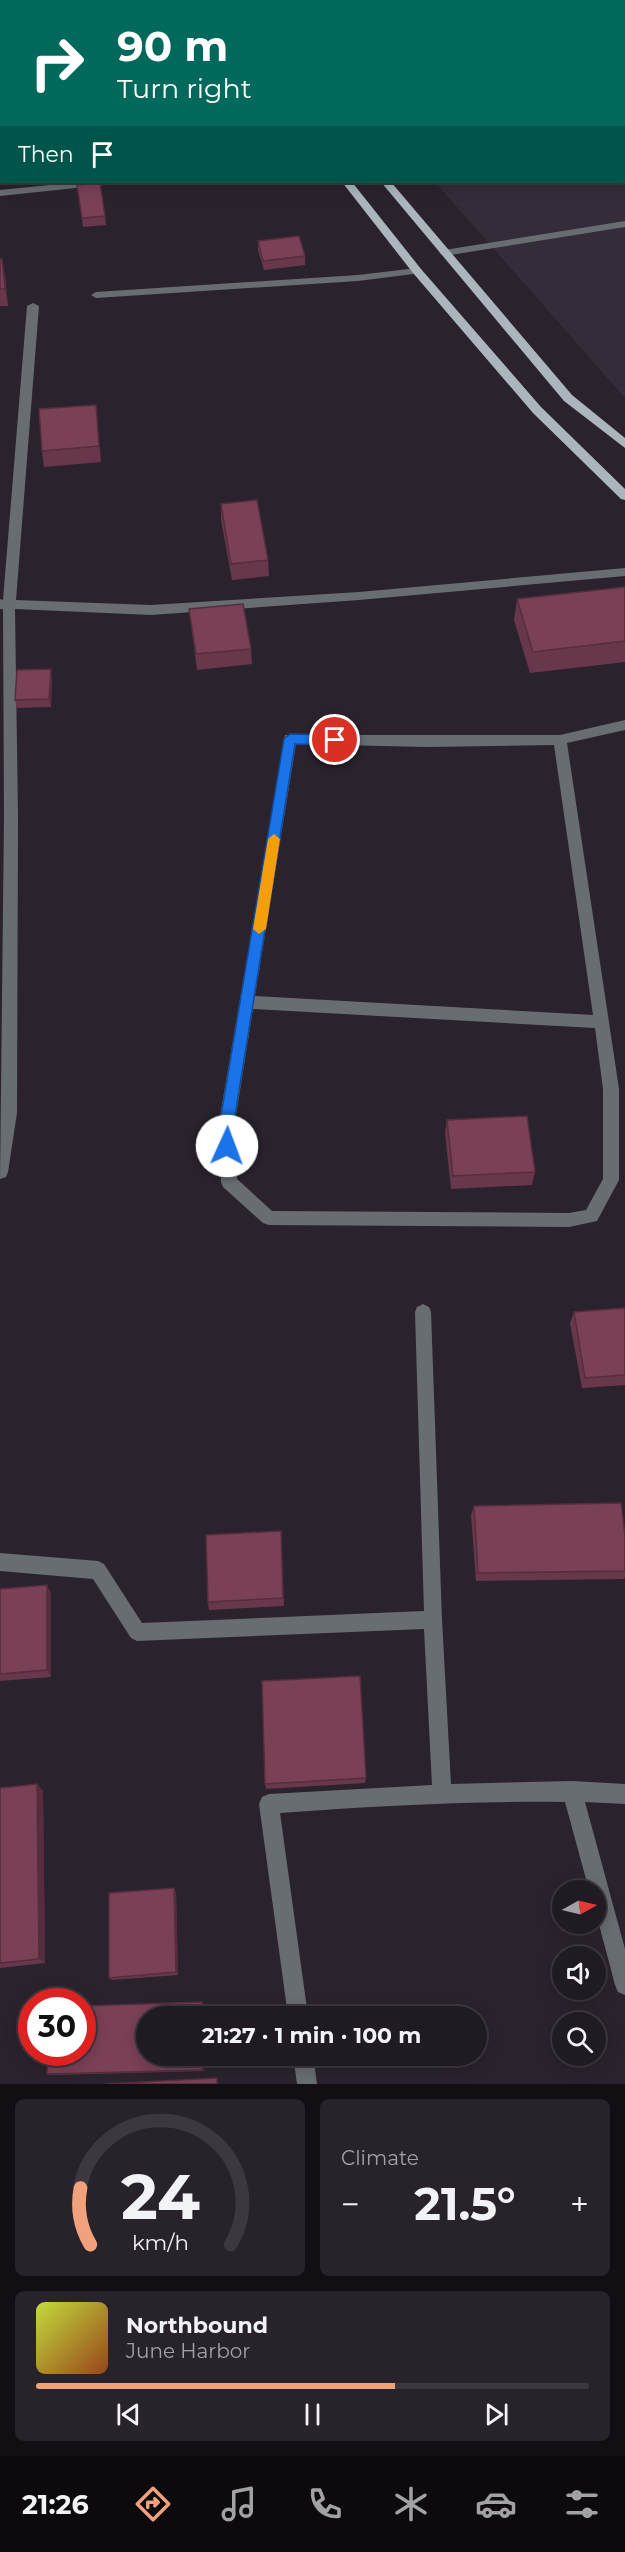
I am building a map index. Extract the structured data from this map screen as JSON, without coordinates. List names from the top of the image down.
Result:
{
  "north": "right",
  "page": {
    "turn": ["90 m", "Turn right"],
    "then": "Then",
    "limit": "30",
    "trip": "21:27 · 1 min · 100 m",
    "tile": "Climate",
    "heat": ["−", "21.5°", "+"],
    "song": ["Northbound", "June Harbor"],
    "tabs": "21:26",
    "gauge": ["24", "km/h"]
  }
}
